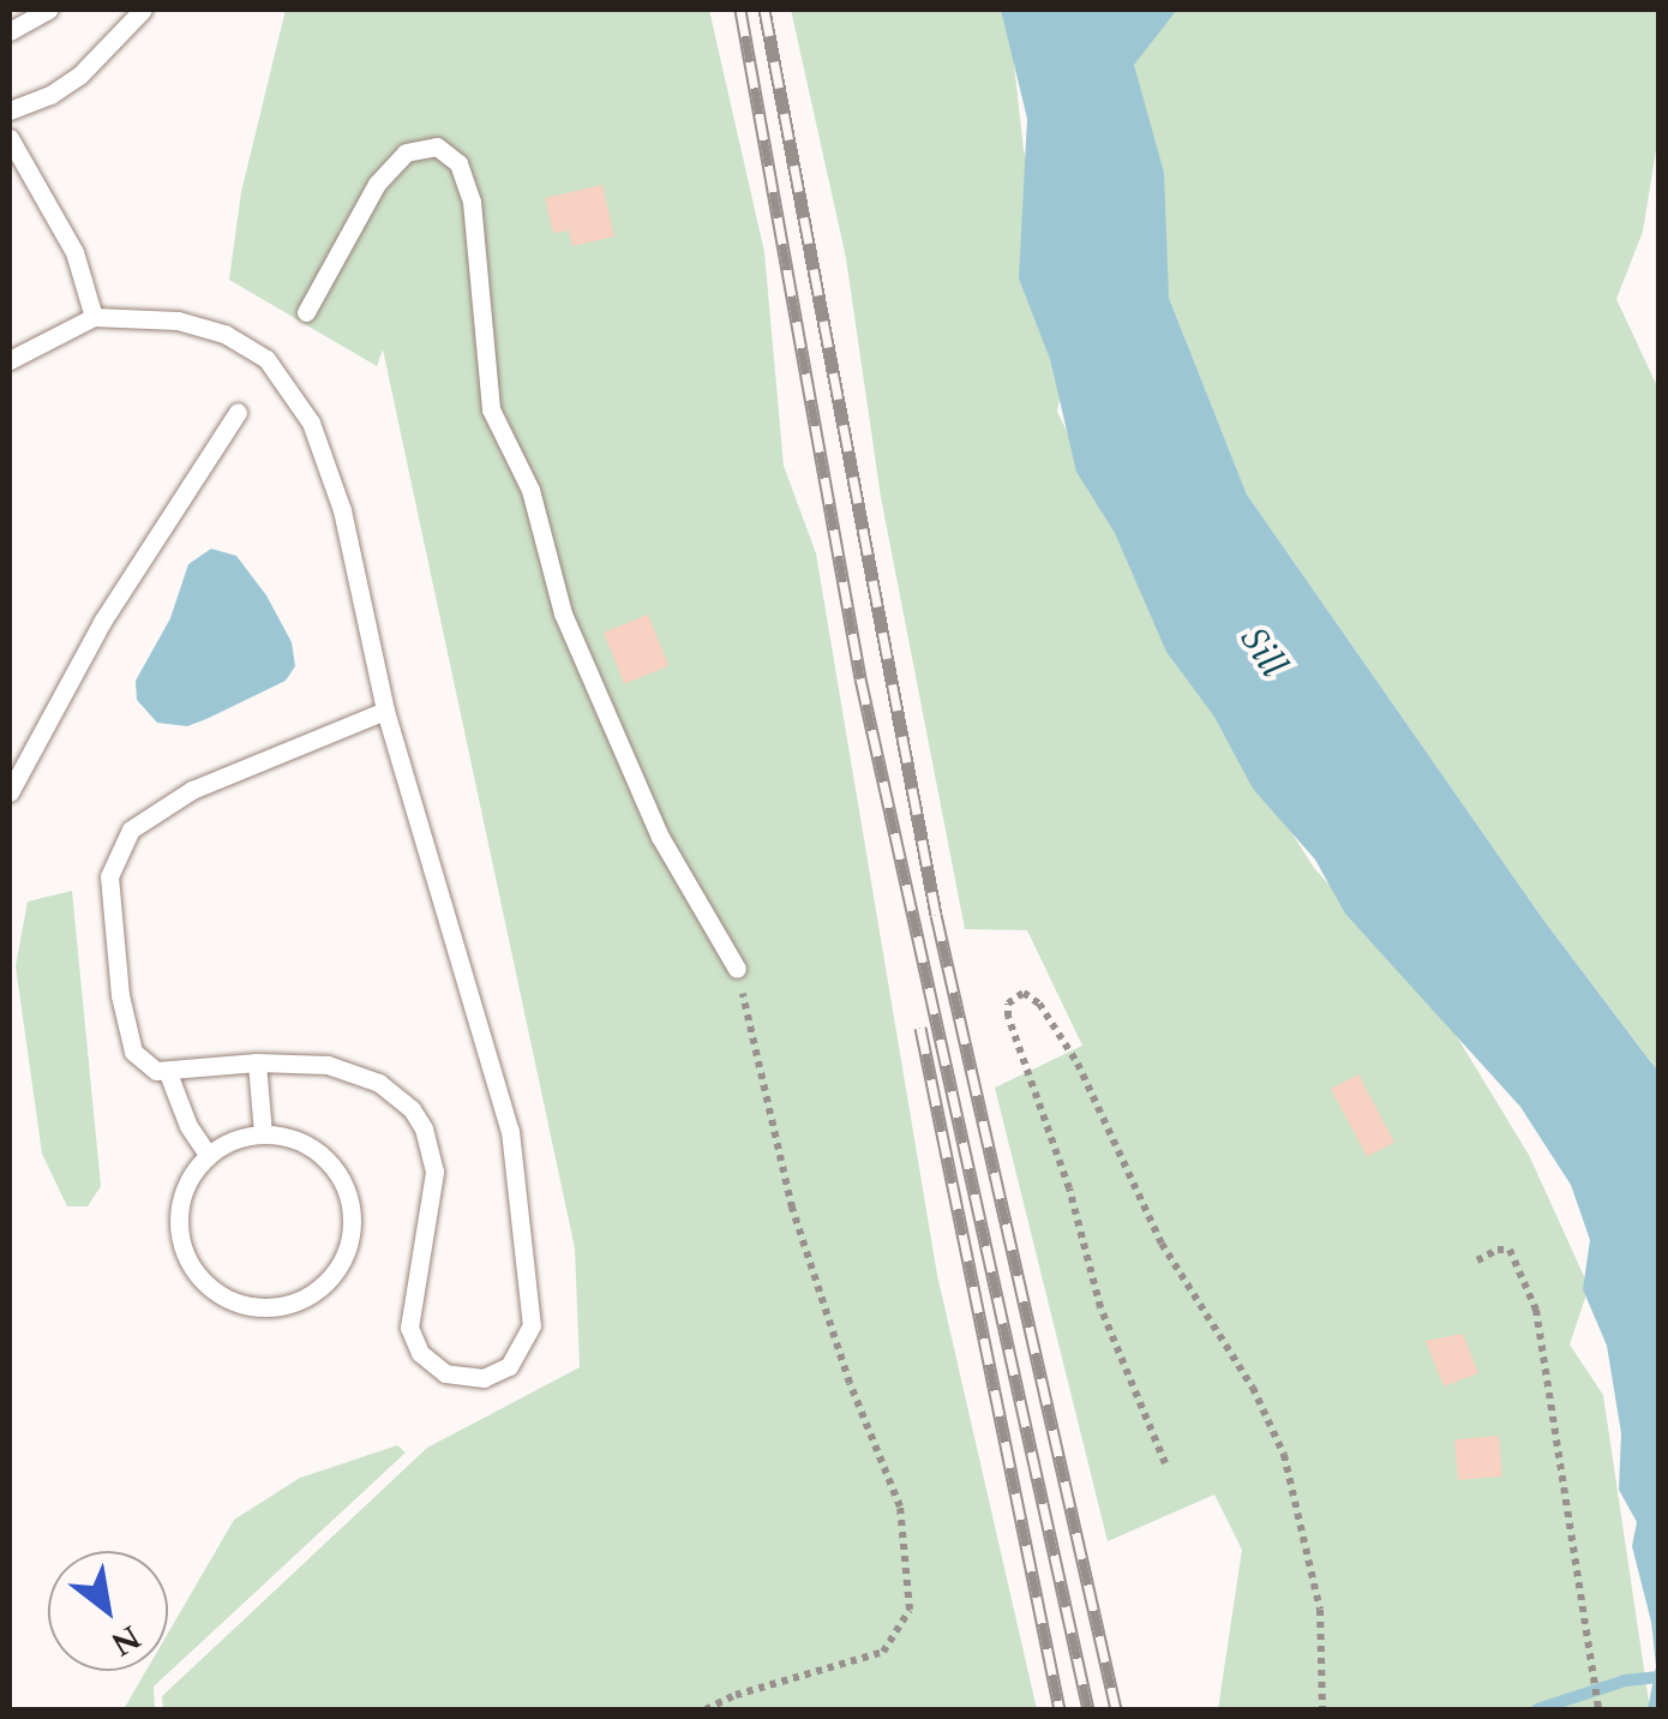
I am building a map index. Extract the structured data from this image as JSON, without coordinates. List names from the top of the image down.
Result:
{
  "water": ["Sill"],
  "north": "bottom right"
}
